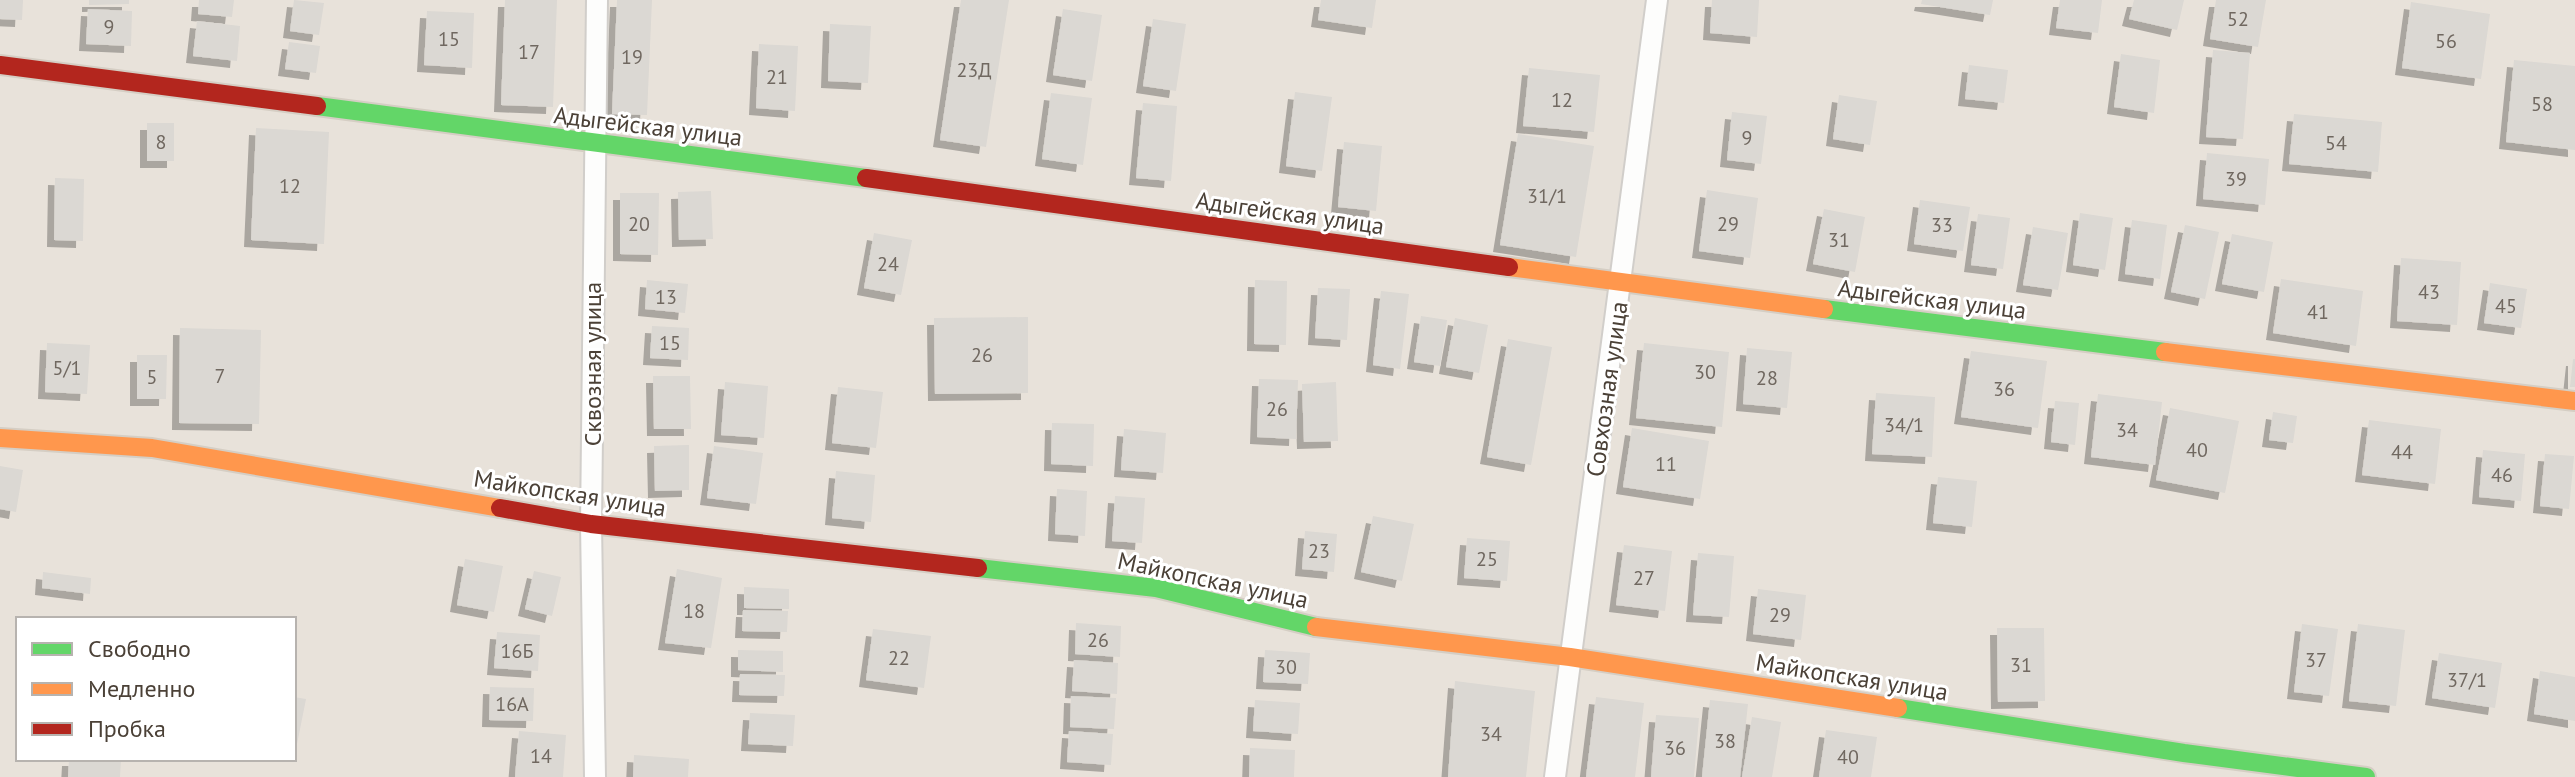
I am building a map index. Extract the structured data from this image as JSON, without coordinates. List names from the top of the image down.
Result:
{
  "streets": {
    "street": [
      "Адыгейская улица",
      "Сквозная улица",
      "Совхозная улица",
      "Майкопская улица"
    ]
  },
  "crossings": [
    ["Адыгейская улица", "Сквозная улица"],
    ["Адыгейская улица", "Совхозная улица"],
    ["Сквозная улица", "Майкопская улица"],
    ["Совхозная улица", "Майкопская улица"]
  ],
  "house_numbers": [
    "52",
    "9",
    "15",
    "56",
    "17",
    "19",
    "23Д",
    "21",
    "12",
    "58",
    "9",
    "8",
    "54",
    "39",
    "12",
    "31/1",
    "20",
    "29",
    "33",
    "31",
    "24",
    "43",
    "13",
    "45",
    "41",
    "15",
    "26",
    "5/1",
    "30",
    "7",
    "5",
    "28",
    "36",
    "26",
    "34/1",
    "34",
    "40",
    "44",
    "11",
    "46",
    "23",
    "25",
    "27",
    "18",
    "29",
    "26",
    "16Б",
    "22",
    "37",
    "31",
    "30",
    "37/1",
    "16А",
    "34",
    "38",
    "36",
    "14",
    "40"
  ],
  "legend": ["Свободно", "Медленно", "Пробка"]
}
